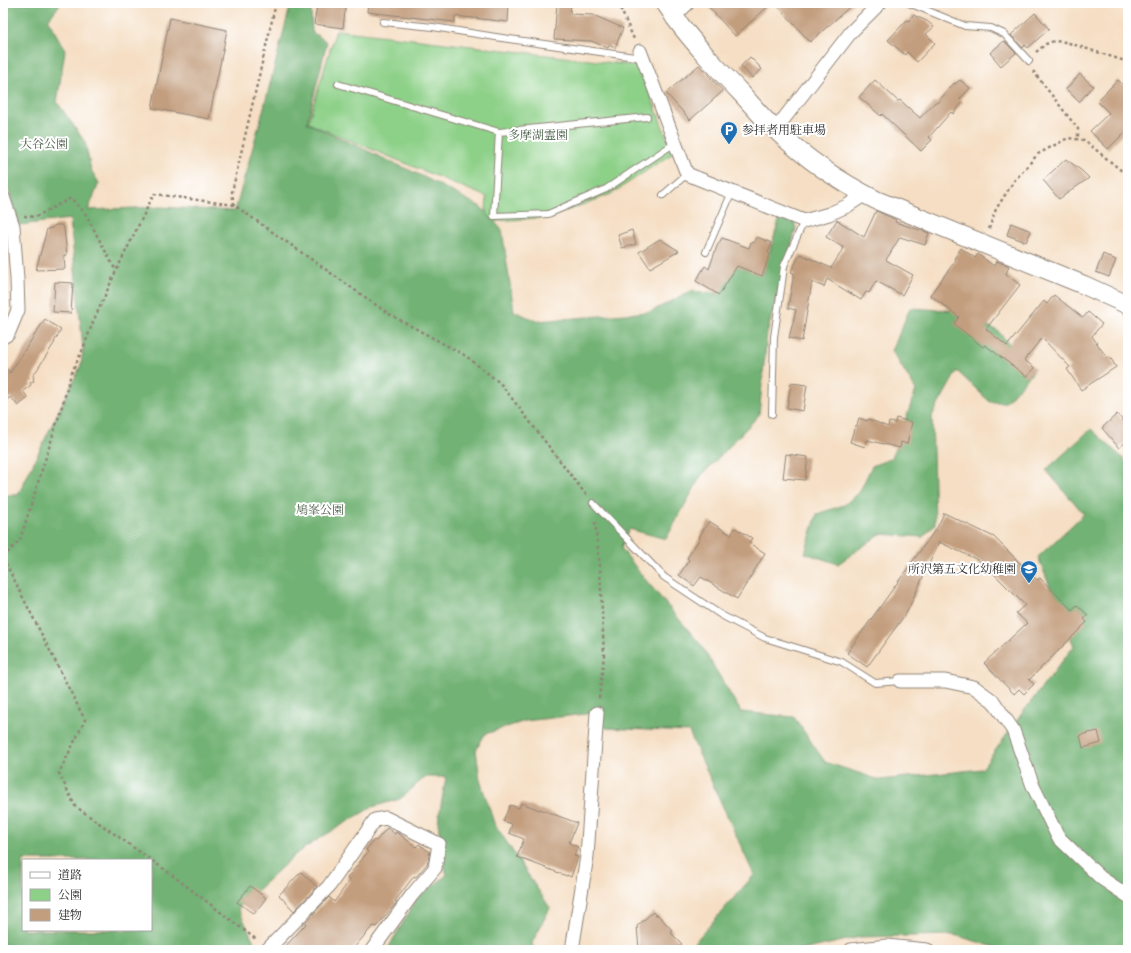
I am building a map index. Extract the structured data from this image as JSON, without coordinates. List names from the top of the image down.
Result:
{
  "parks": ["多摩湖霊園", "大谷公園", "鳩峯公園"],
  "places": {
    "parking": ["参拝者用駐車場"],
    "school or university": ["所沢第五文化幼稚園"]
  },
  "legend": ["道路", "公園", "建物"]
}
